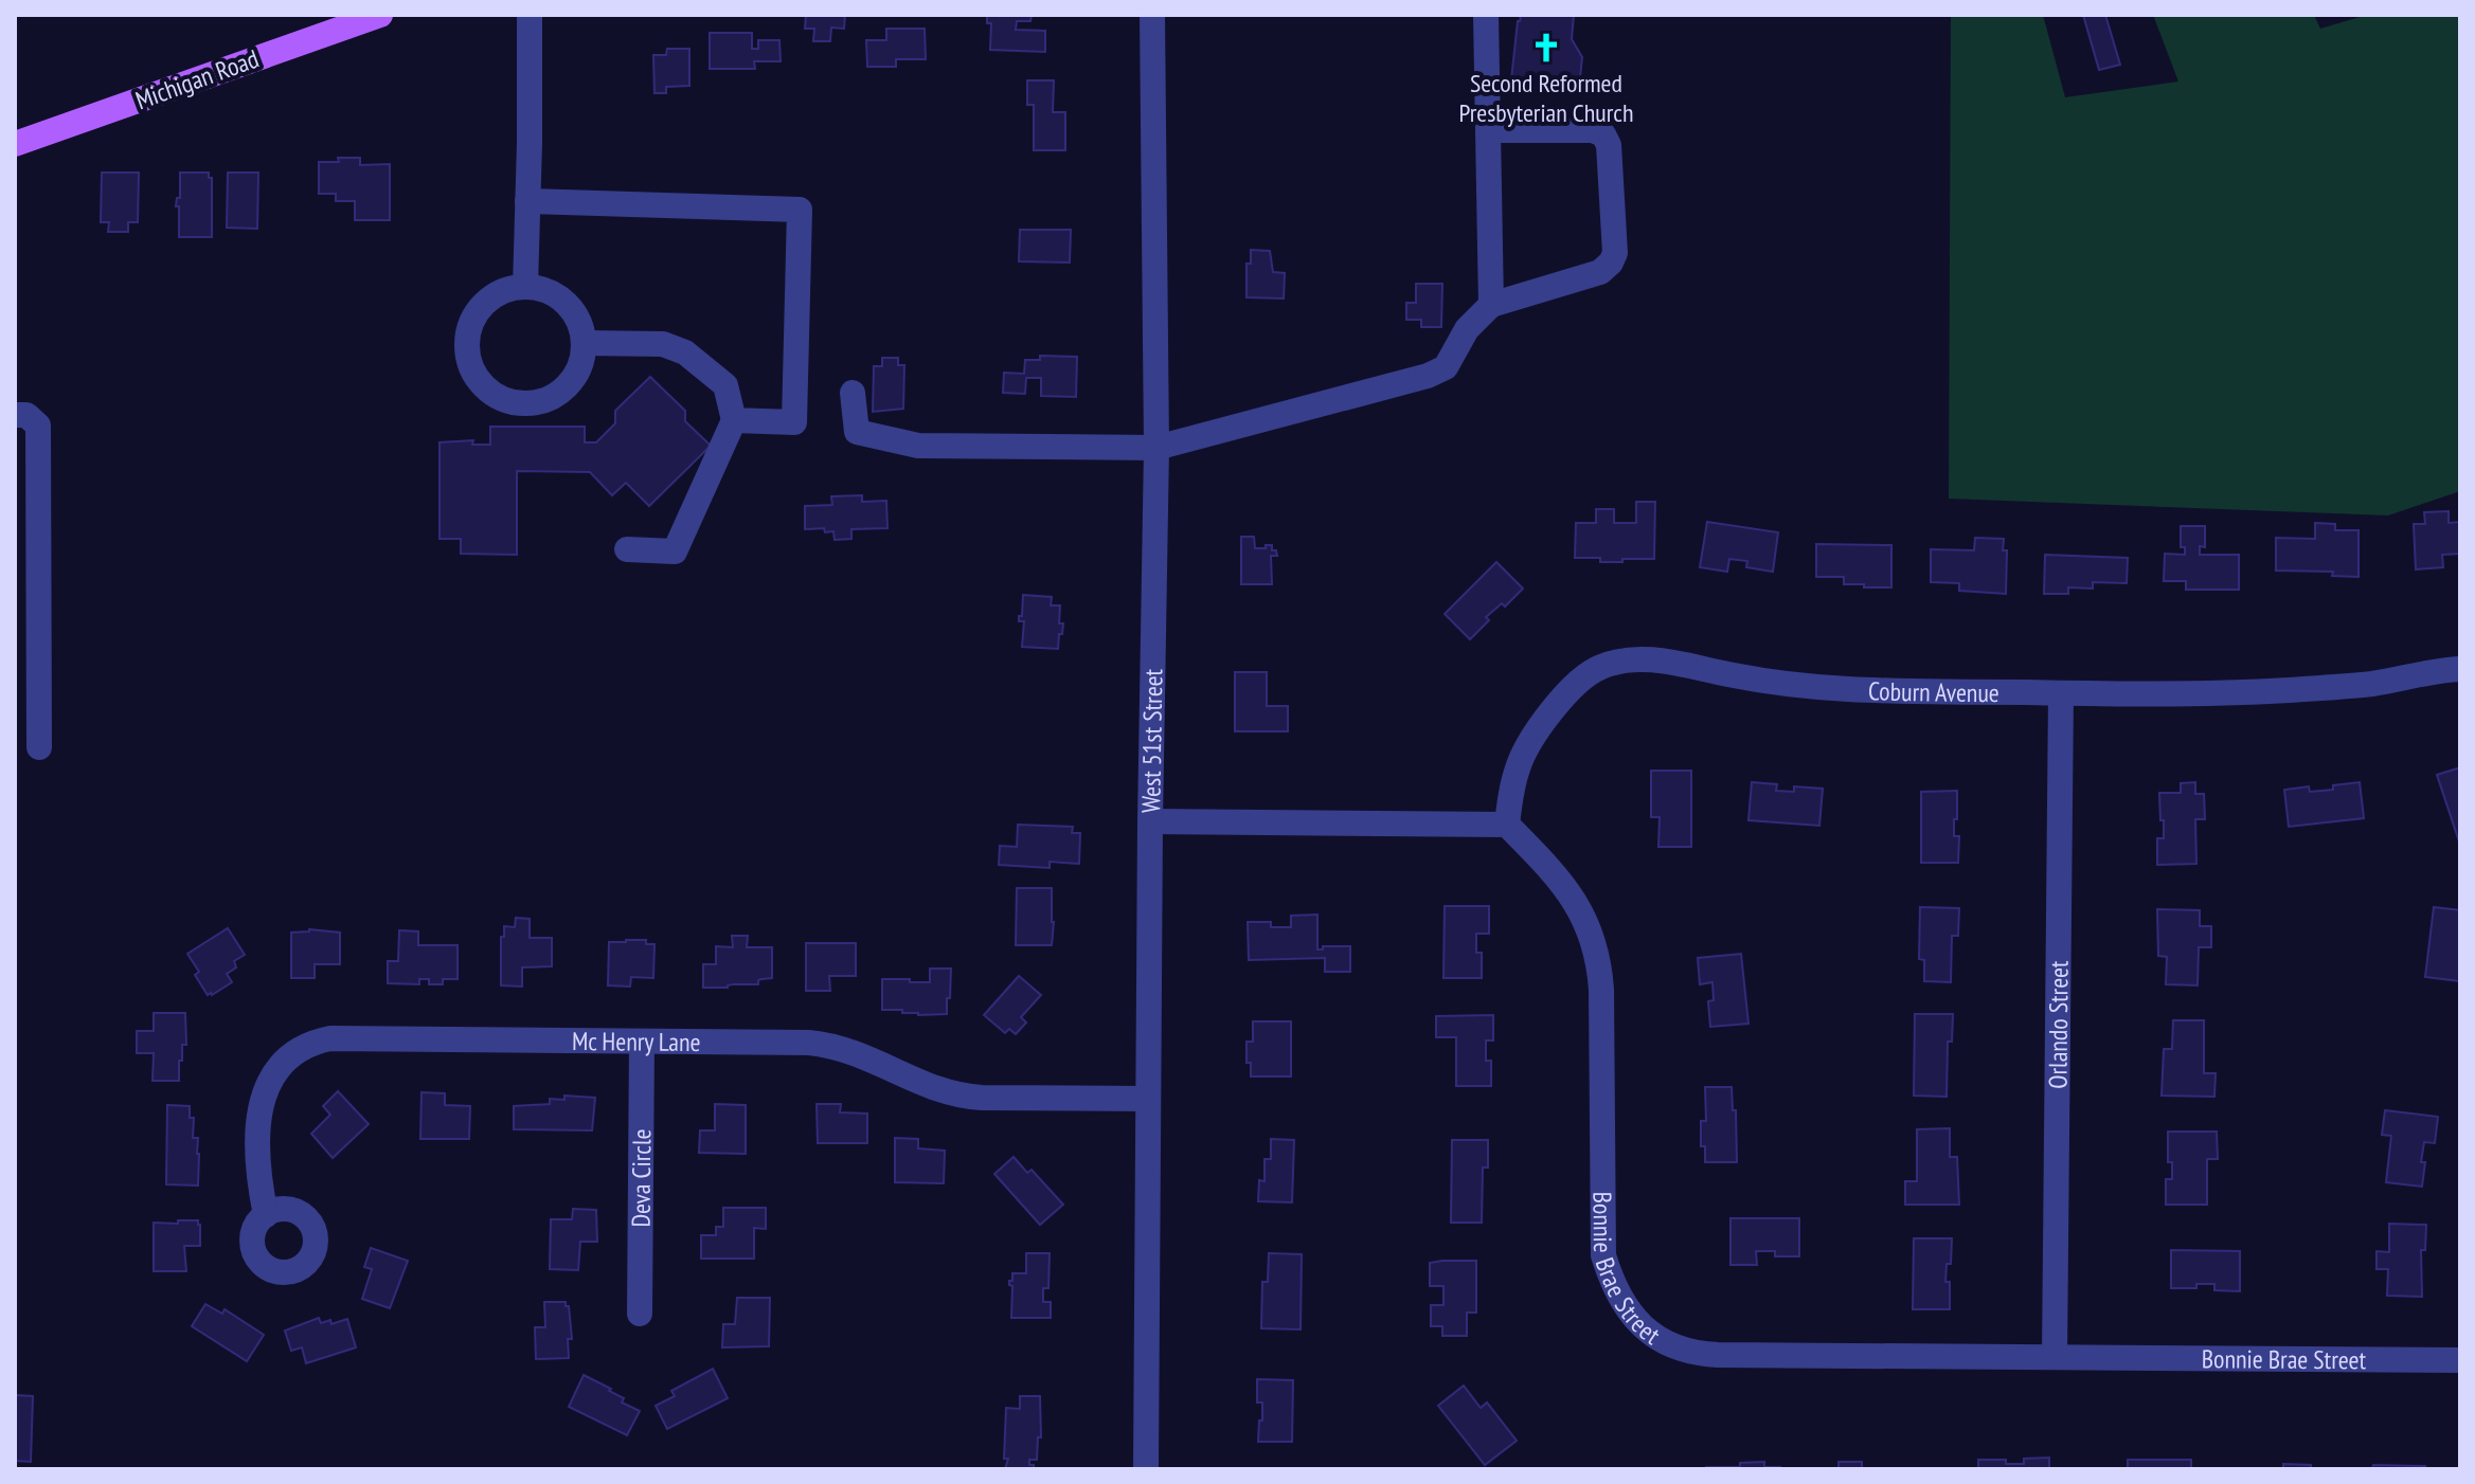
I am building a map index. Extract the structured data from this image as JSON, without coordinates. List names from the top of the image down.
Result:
{
  "streets": {
    "main road": ["Michigan Road"],
    "street": [
      "Coburn Avenue",
      "West 51st Street",
      "Orlando Street",
      "Mc Henry Lane",
      "Deva Circle",
      "Bonnie Brae Street"
    ]
  },
  "crossings": [
    ["Coburn Avenue", "Orlando Street"],
    ["Coburn Avenue", "Bonnie Brae Street"],
    ["West 51st Street", "Mc Henry Lane"],
    ["Orlando Street", "Bonnie Brae Street"],
    ["Mc Henry Lane", "Deva Circle"]
  ],
  "places": {
    "church": ["Second Reformed Presbyterian Church"]
  }
}
